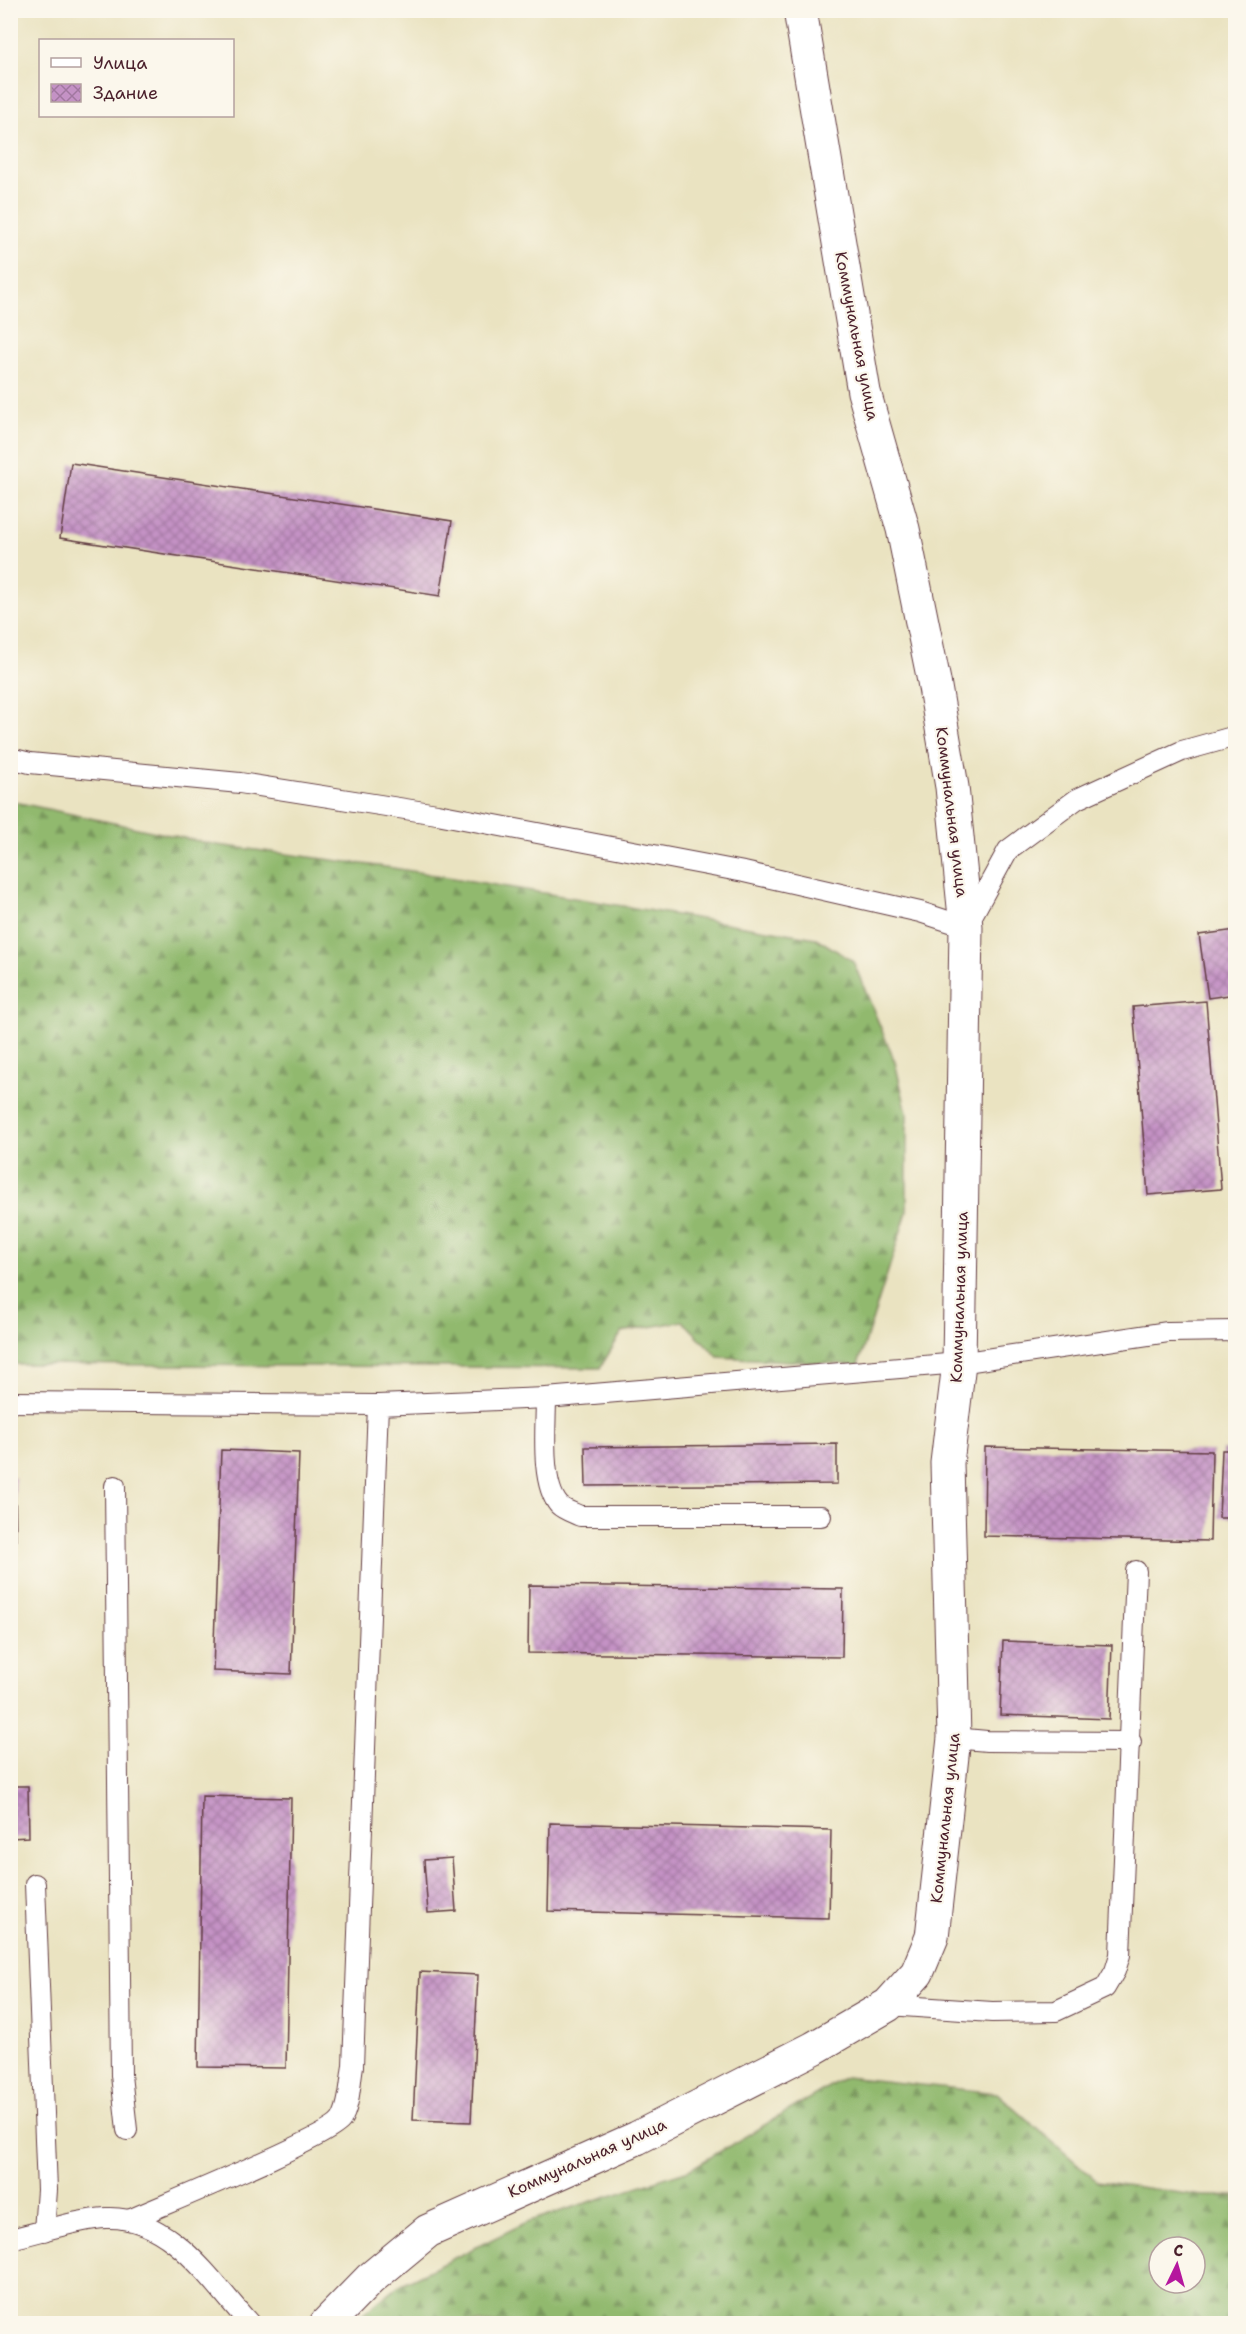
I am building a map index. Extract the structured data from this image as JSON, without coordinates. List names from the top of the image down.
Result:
{
  "streets": {
    "street": ["Коммунальная улица"]
  },
  "legend": ["Улица", "Здание"],
  "north": "top"
}
